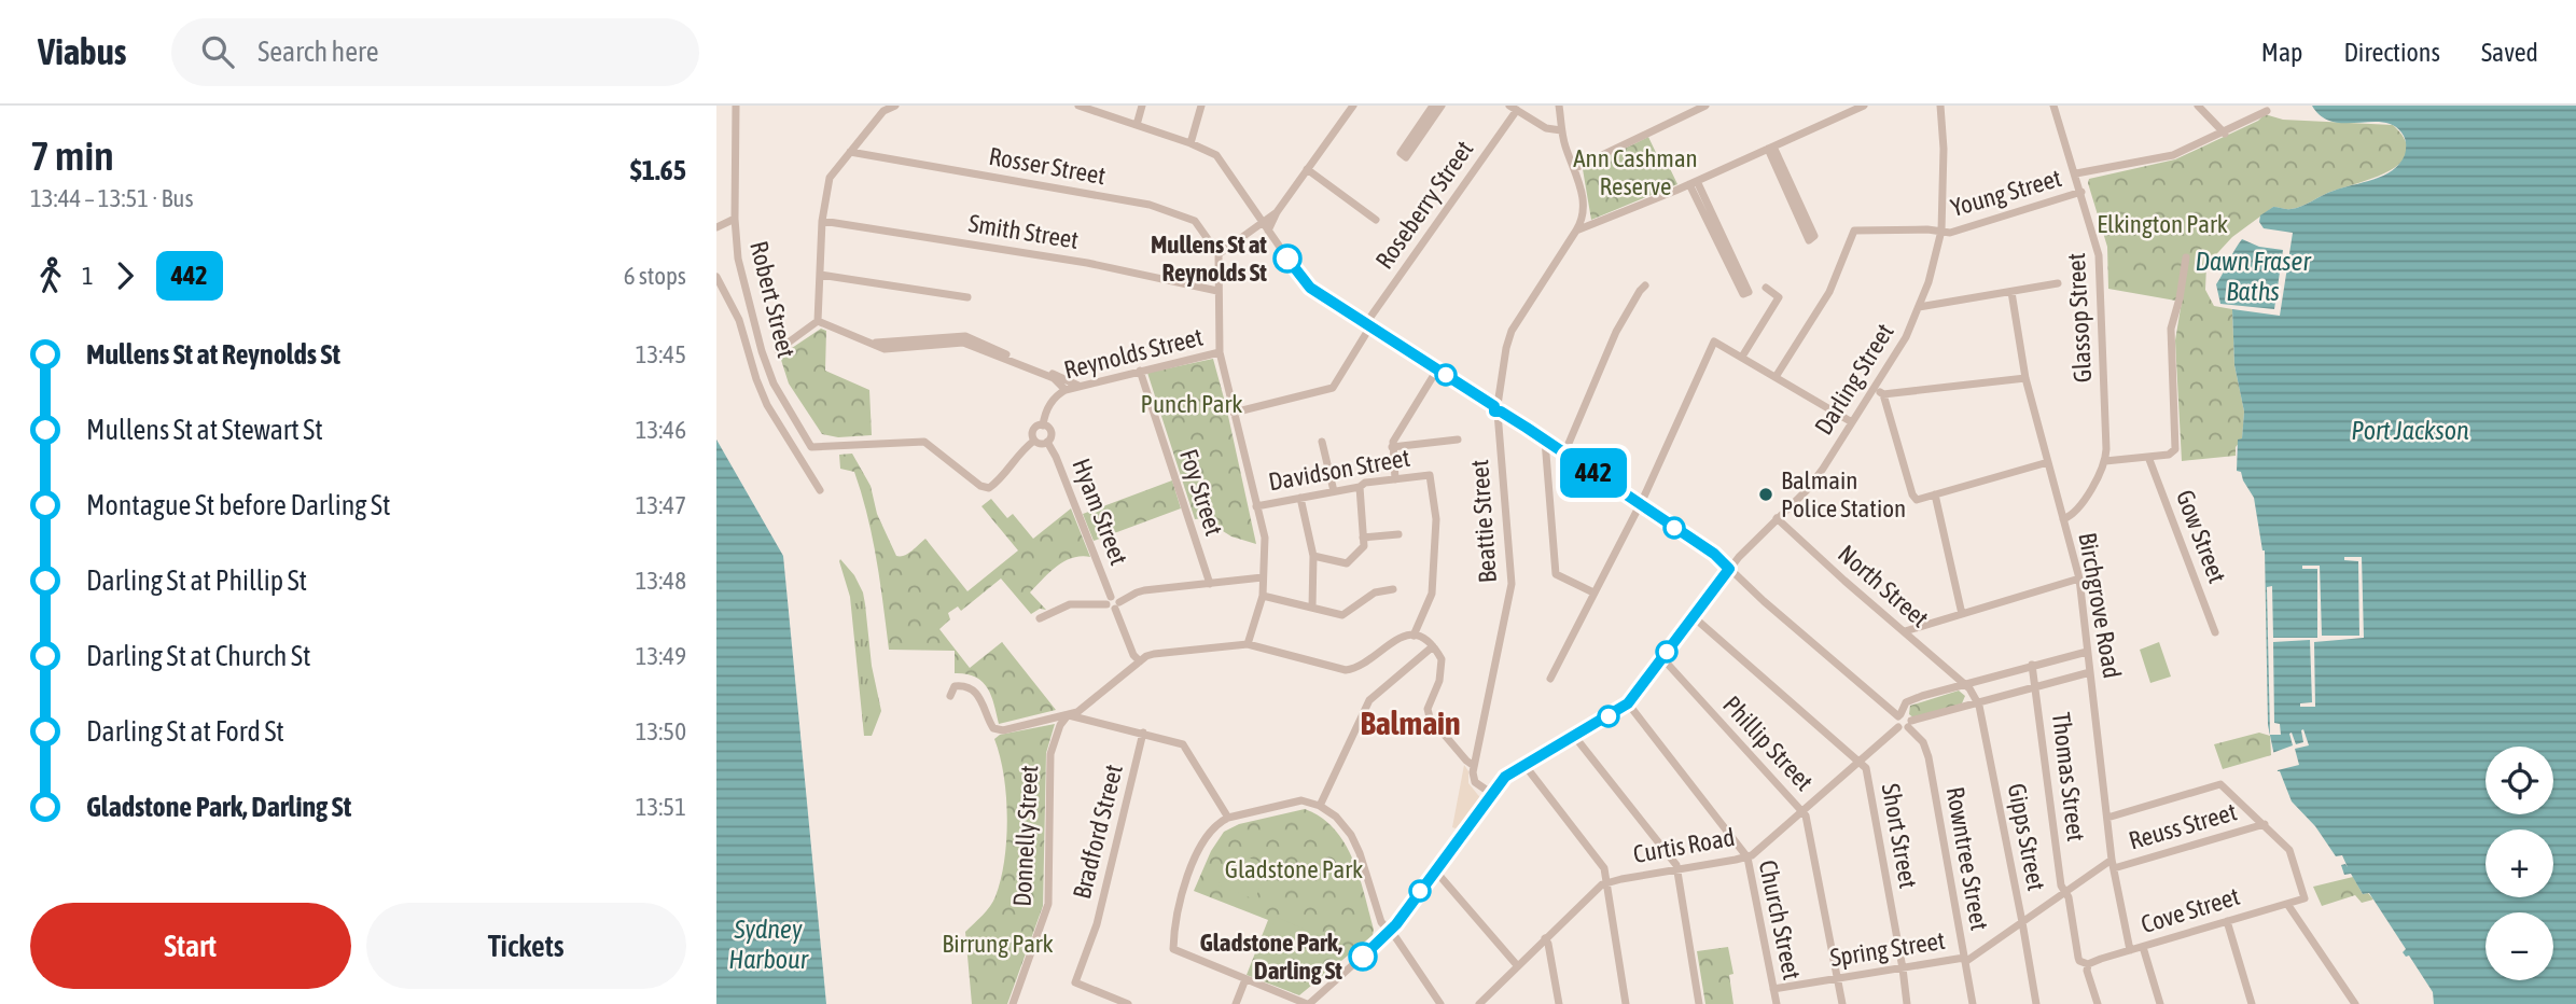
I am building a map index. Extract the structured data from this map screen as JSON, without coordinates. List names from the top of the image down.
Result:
{
  "streets": {
    "street": [
      "Rosser Street",
      "Young Street",
      "Roseberry Street",
      "Smith Street",
      "Robert Street",
      "Glassop Street",
      "Reynolds Street",
      "Darling Street",
      "Davidson Street",
      "Foy Street",
      "Hyam Street",
      "Beattie Street",
      "Gow Street",
      "North Street",
      "Birchgrove Road",
      "Phillip Street",
      "Thomas Street",
      "Reuss Street",
      "Bradford Street",
      "Donnelly Street",
      "Short Street",
      "Gipps Street",
      "Curtis Road",
      "Rowntree Street",
      "Cove Street",
      "Church Street",
      "Spring Street"
    ]
  },
  "crossings": [
    ["Rosser Street", "Reynolds Street"],
    ["Young Street", "Glassop Street"],
    ["Young Street", "Darling Street"],
    ["Smith Street", "Reynolds Street"],
    ["Robert Street", "Reynolds Street"],
    ["Robert Street", "Hyam Street"],
    ["Reynolds Street", "Foy Street"],
    ["Reynolds Street", "Hyam Street"],
    ["Darling Street", "North Street"],
    ["Darling Street", "Phillip Street"],
    ["Darling Street", "Short Street"],
    ["Darling Street", "Church Street"],
    ["North Street", "Gipps Street"],
    ["Birchgrove Road", "Reuss Street"],
    ["Birchgrove Road", "Cove Street"],
    ["Birchgrove Road", "Spring Street"],
    ["Phillip Street", "Curtis Road"],
    ["Phillip Street", "Spring Street"],
    ["Thomas Street", "Cove Street"],
    ["Thomas Street", "Spring Street"],
    ["Reuss Street", "Cove Street"],
    ["Reuss Street", "Spring Street"],
    ["Short Street", "Curtis Road"],
    ["Short Street", "Spring Street"],
    ["Gipps Street", "Spring Street"],
    ["Curtis Road", "Church Street"],
    ["Rowntree Street", "Spring Street"],
    ["Church Street", "Spring Street"]
  ],
  "districts": ["Balmain"],
  "water": ["Dawn Fraser Baths", "Port Jackson", "Sydney Harbour"],
  "parks": [
    "Ann Cashman Reserve",
    "Elkington Park",
    "Punch Park",
    "Gladstone Park",
    "Birrung Park"
  ],
  "places": ["Mullens St at Reynolds St", "Balmain Police Station", "Gladstone Park, Darling St"],
  "lines": ["bus line 442"],
  "page": {
    "header": "Viabus",
    "search": "Search here",
    "nav": ["Map", "Directions", "Saved"],
    "heading": ["7 min", "13:44 – 13:51 · Bus", "$1.65"],
    "on_map": "442",
    "legs": ["1", "442", "6 stops"],
    "list": [
      {
        "name": "Mullens St at Reynolds St",
        "value": "13:45"
      },
      {
        "name": "Mullens St at Stewart St",
        "value": "13:46"
      },
      {
        "name": "Montague St before Darling St",
        "value": "13:47"
      },
      {
        "name": "Darling St at Phillip St",
        "value": "13:48"
      },
      {
        "name": "Darling St at Church St",
        "value": "13:49"
      },
      {
        "name": "Darling St at Ford St",
        "value": "13:50"
      },
      {
        "name": "Gladstone Park, Darling St",
        "value": "13:51"
      }
    ],
    "map_buttons": ["+", "−"],
    "buttons": ["Start", "Tickets"]
  }
}
